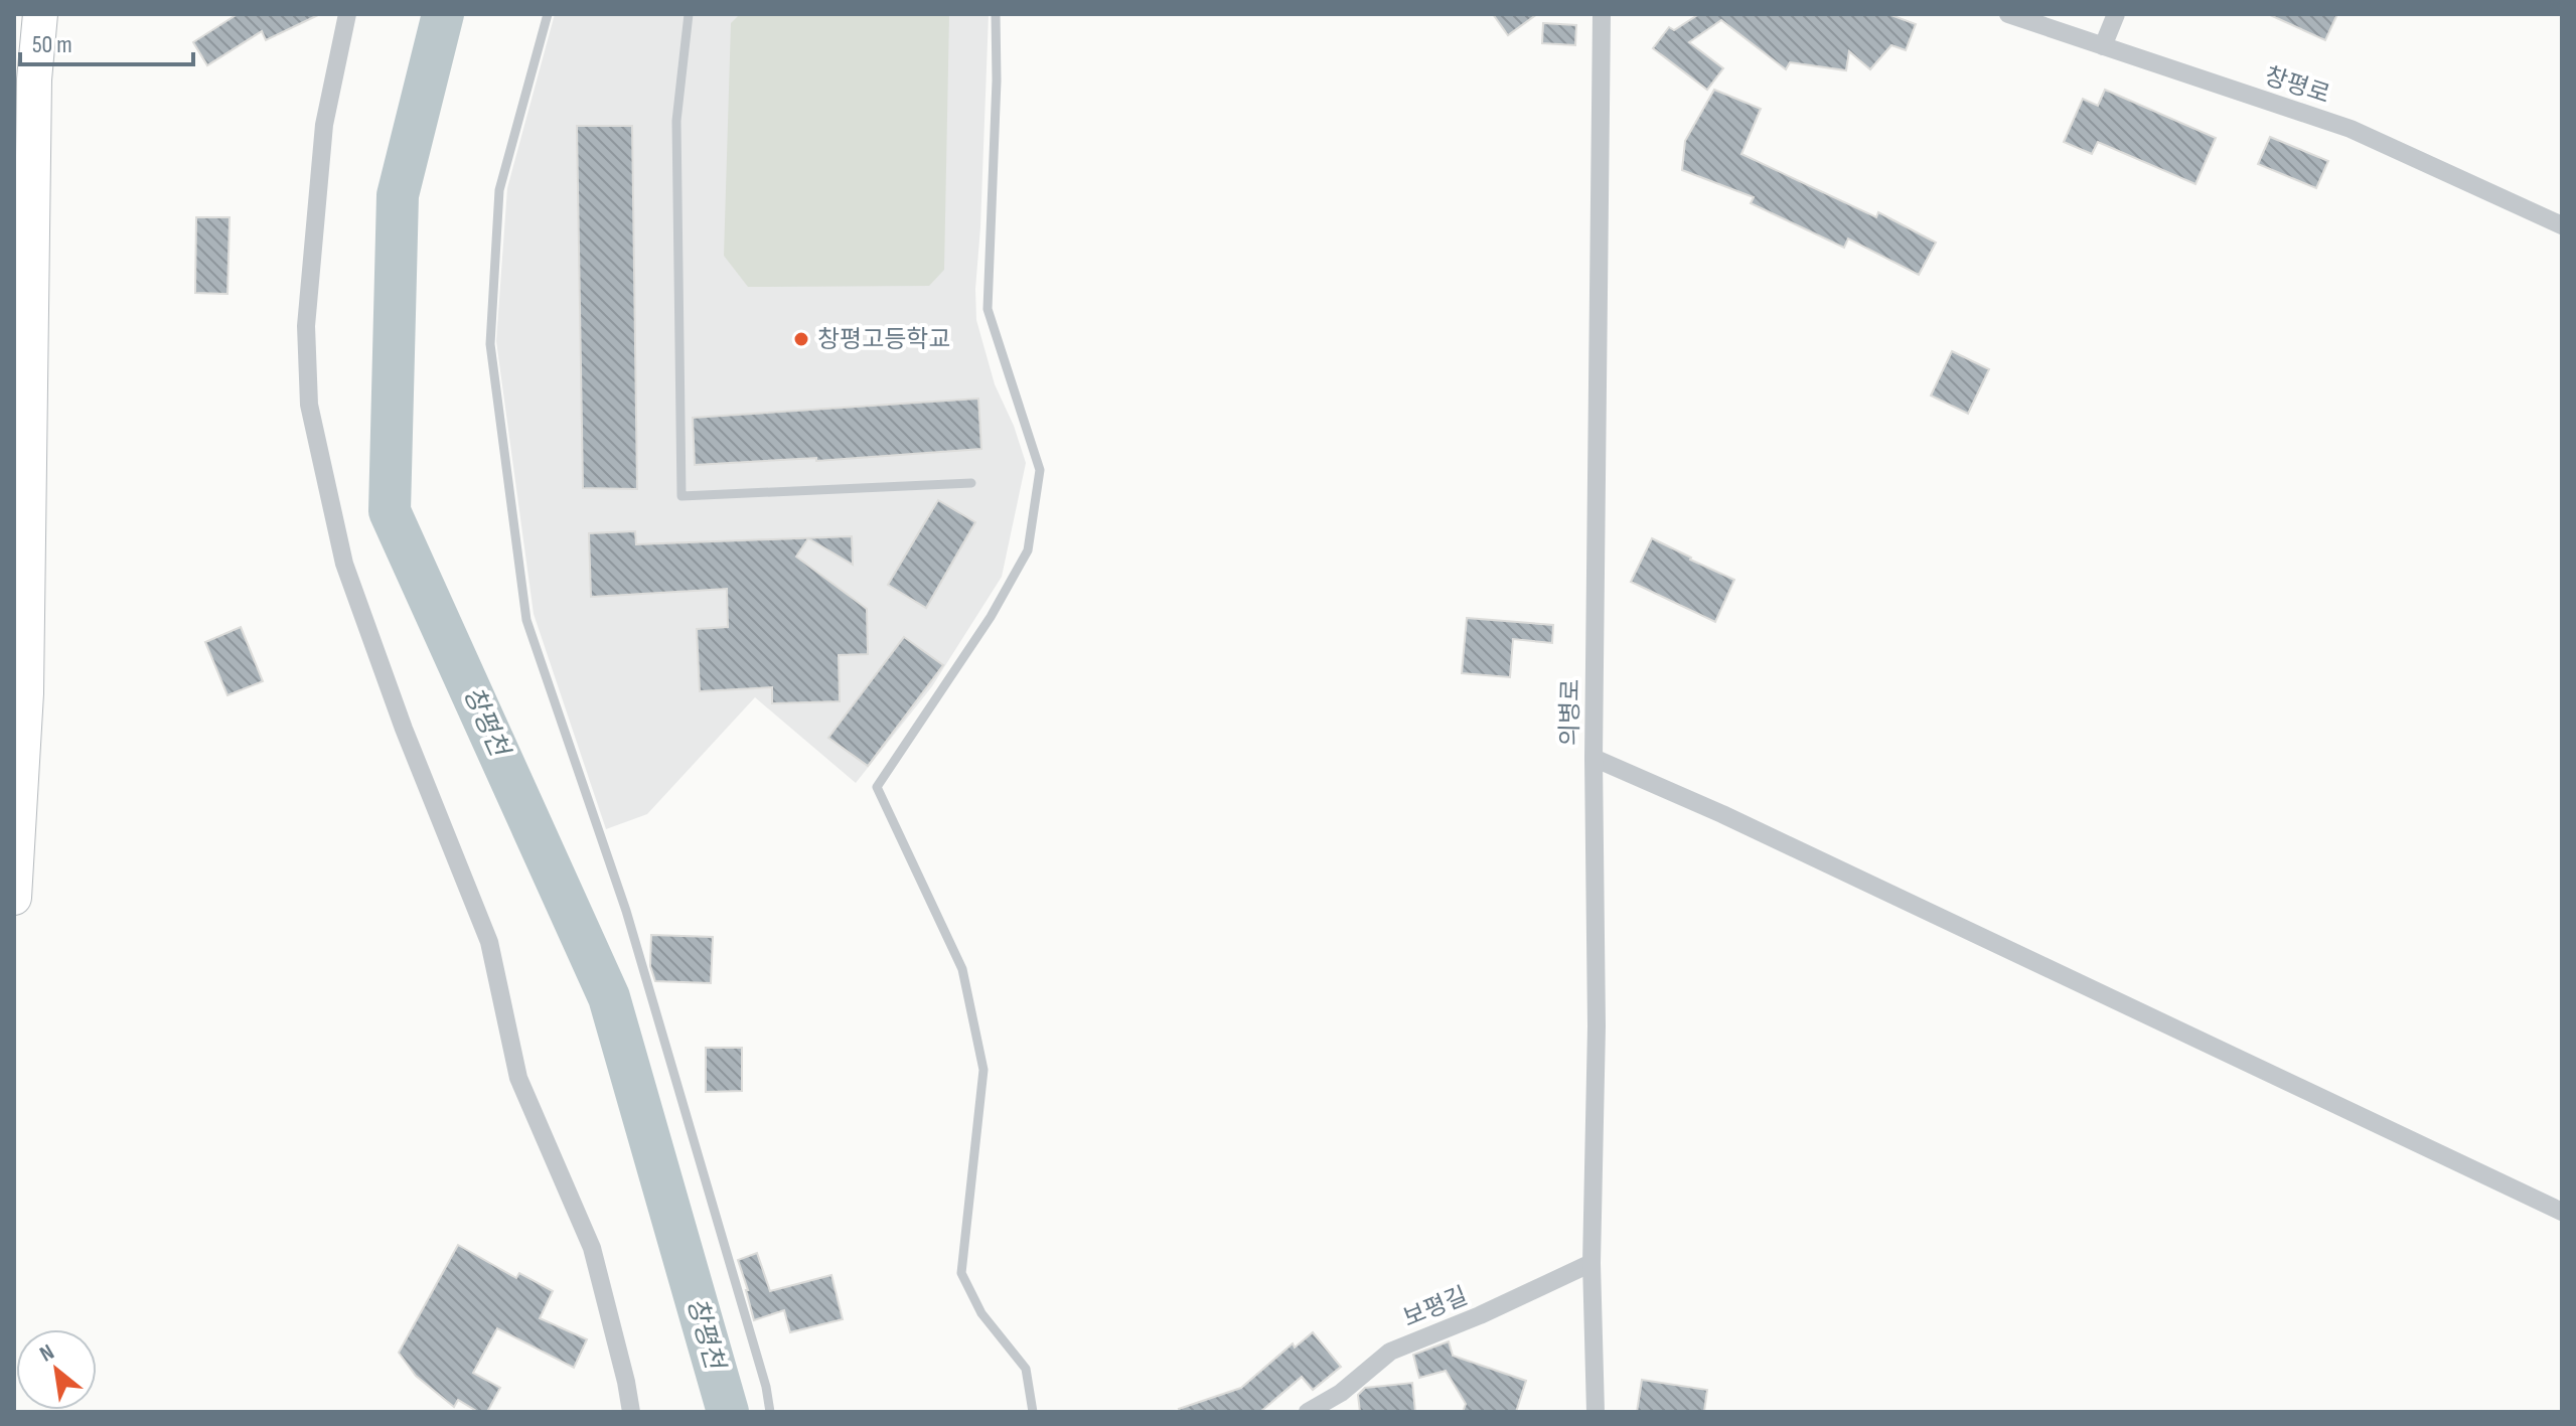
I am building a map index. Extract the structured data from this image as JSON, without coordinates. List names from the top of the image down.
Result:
{
  "streets": {
    "street": ["창평로", "의병로", "보평길"]
  },
  "crossings": [
    ["의병로", "보평길"]
  ],
  "water": ["창평천"],
  "places": ["창평고등학교"],
  "scale_bar": "50 m",
  "north": "top left"
}
